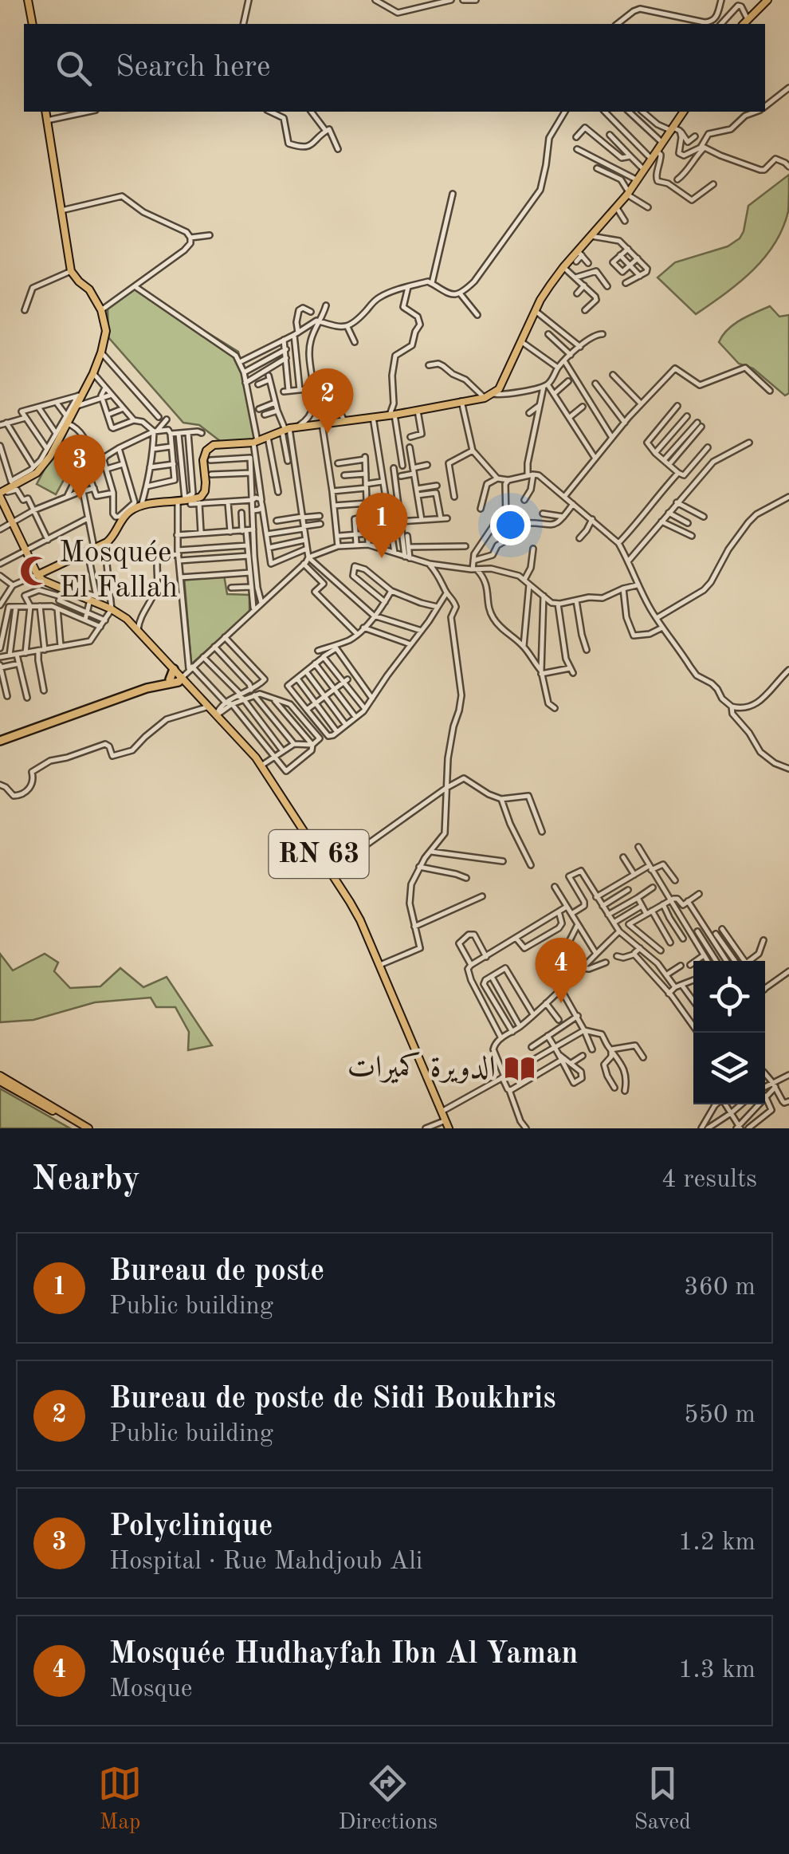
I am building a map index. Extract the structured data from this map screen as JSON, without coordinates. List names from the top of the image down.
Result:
{
  "streets": {
    "main road": ["RN 63"]
  },
  "places": {
    "mosque": ["Mosquée El Fallah"],
    "library": ["الدويرة كميرات"]
  },
  "page": {
    "search": "Search here",
    "pins": [
      "2",
      "3",
      "1",
      "4"
    ],
    "heading": ["Nearby", "4 results"],
    "list": [
      {
        "mark": "1",
        "name": "Bureau de poste",
        "note": "Public building",
        "value": "360 m"
      },
      {
        "mark": "2",
        "name": "Bureau de poste de Sidi Boukhris",
        "note": "Public building",
        "value": "550 m"
      },
      {
        "mark": "3",
        "name": "Polyclinique",
        "note": "Hospital · Rue Mahdjoub Ali",
        "value": "1.2 km"
      },
      {
        "mark": "4",
        "name": "Mosquée Hudhayfah Ibn Al Yaman",
        "note": "Mosque",
        "value": "1.3 km"
      }
    ],
    "nav": ["Map", "Directions", "Saved"]
  }
}
